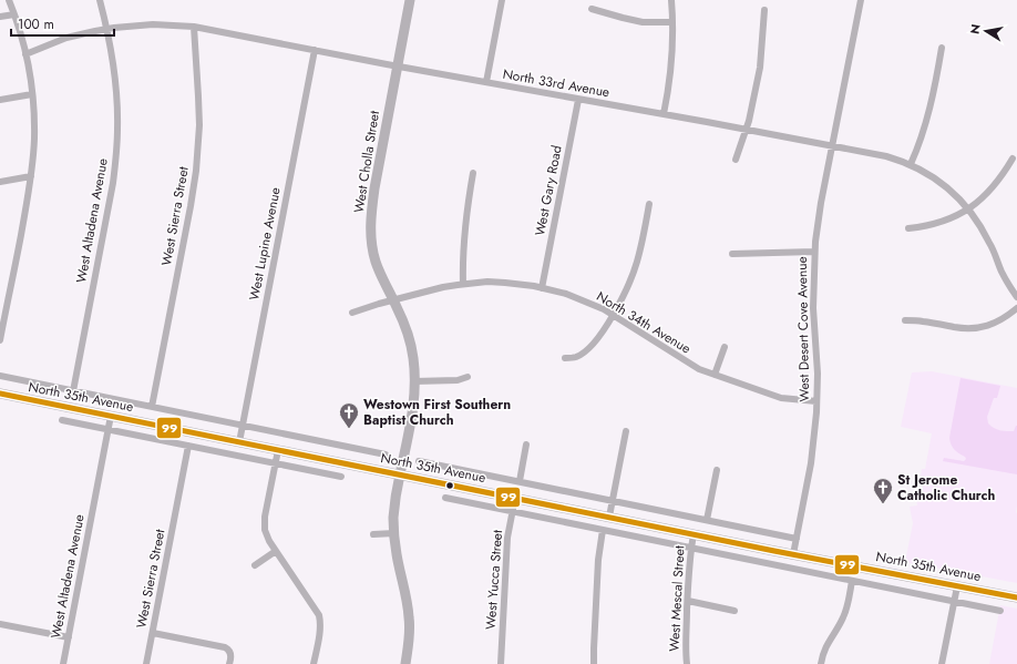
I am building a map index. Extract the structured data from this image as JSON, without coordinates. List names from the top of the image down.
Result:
{
  "streets": {
    "main road": ["West Cholla Street", "North 35th Avenue"],
    "street": [
      "North 33rd Avenue",
      "West Gary Road",
      "West Sierra Street",
      "West Altadena Avenue",
      "West Lupine Avenue",
      "North 34th Avenue",
      "West Desert Cove Avenue",
      "West Yucca Street",
      "West Mescal Street"
    ]
  },
  "crossings": [
    ["North 33rd Avenue", "West Cholla Street"],
    ["North 33rd Avenue", "West Gary Road"],
    ["North 33rd Avenue", "West Sierra Street"],
    ["North 33rd Avenue", "West Altadena Avenue"],
    ["North 33rd Avenue", "West Lupine Avenue"],
    ["North 33rd Avenue", "West Desert Cove Avenue"],
    ["West Cholla Street", "North 34th Avenue"],
    ["West Cholla Street", "North 35th Avenue"],
    ["West Gary Road", "North 34th Avenue"],
    ["West Sierra Street", "North 35th Avenue"],
    ["West Altadena Avenue", "North 35th Avenue"],
    ["West Lupine Avenue", "North 35th Avenue"],
    ["North 34th Avenue", "West Desert Cove Avenue"],
    ["West Desert Cove Avenue", "North 35th Avenue"],
    ["North 35th Avenue", "West Yucca Street"],
    ["North 35th Avenue", "West Mescal Street"]
  ],
  "places": {
    "church": ["Westown First Southern Baptist Church", "St Jerome Catholic Church"]
  },
  "lines": ["transit line 99"],
  "scale_bar": "100 m",
  "north": "left"
}
